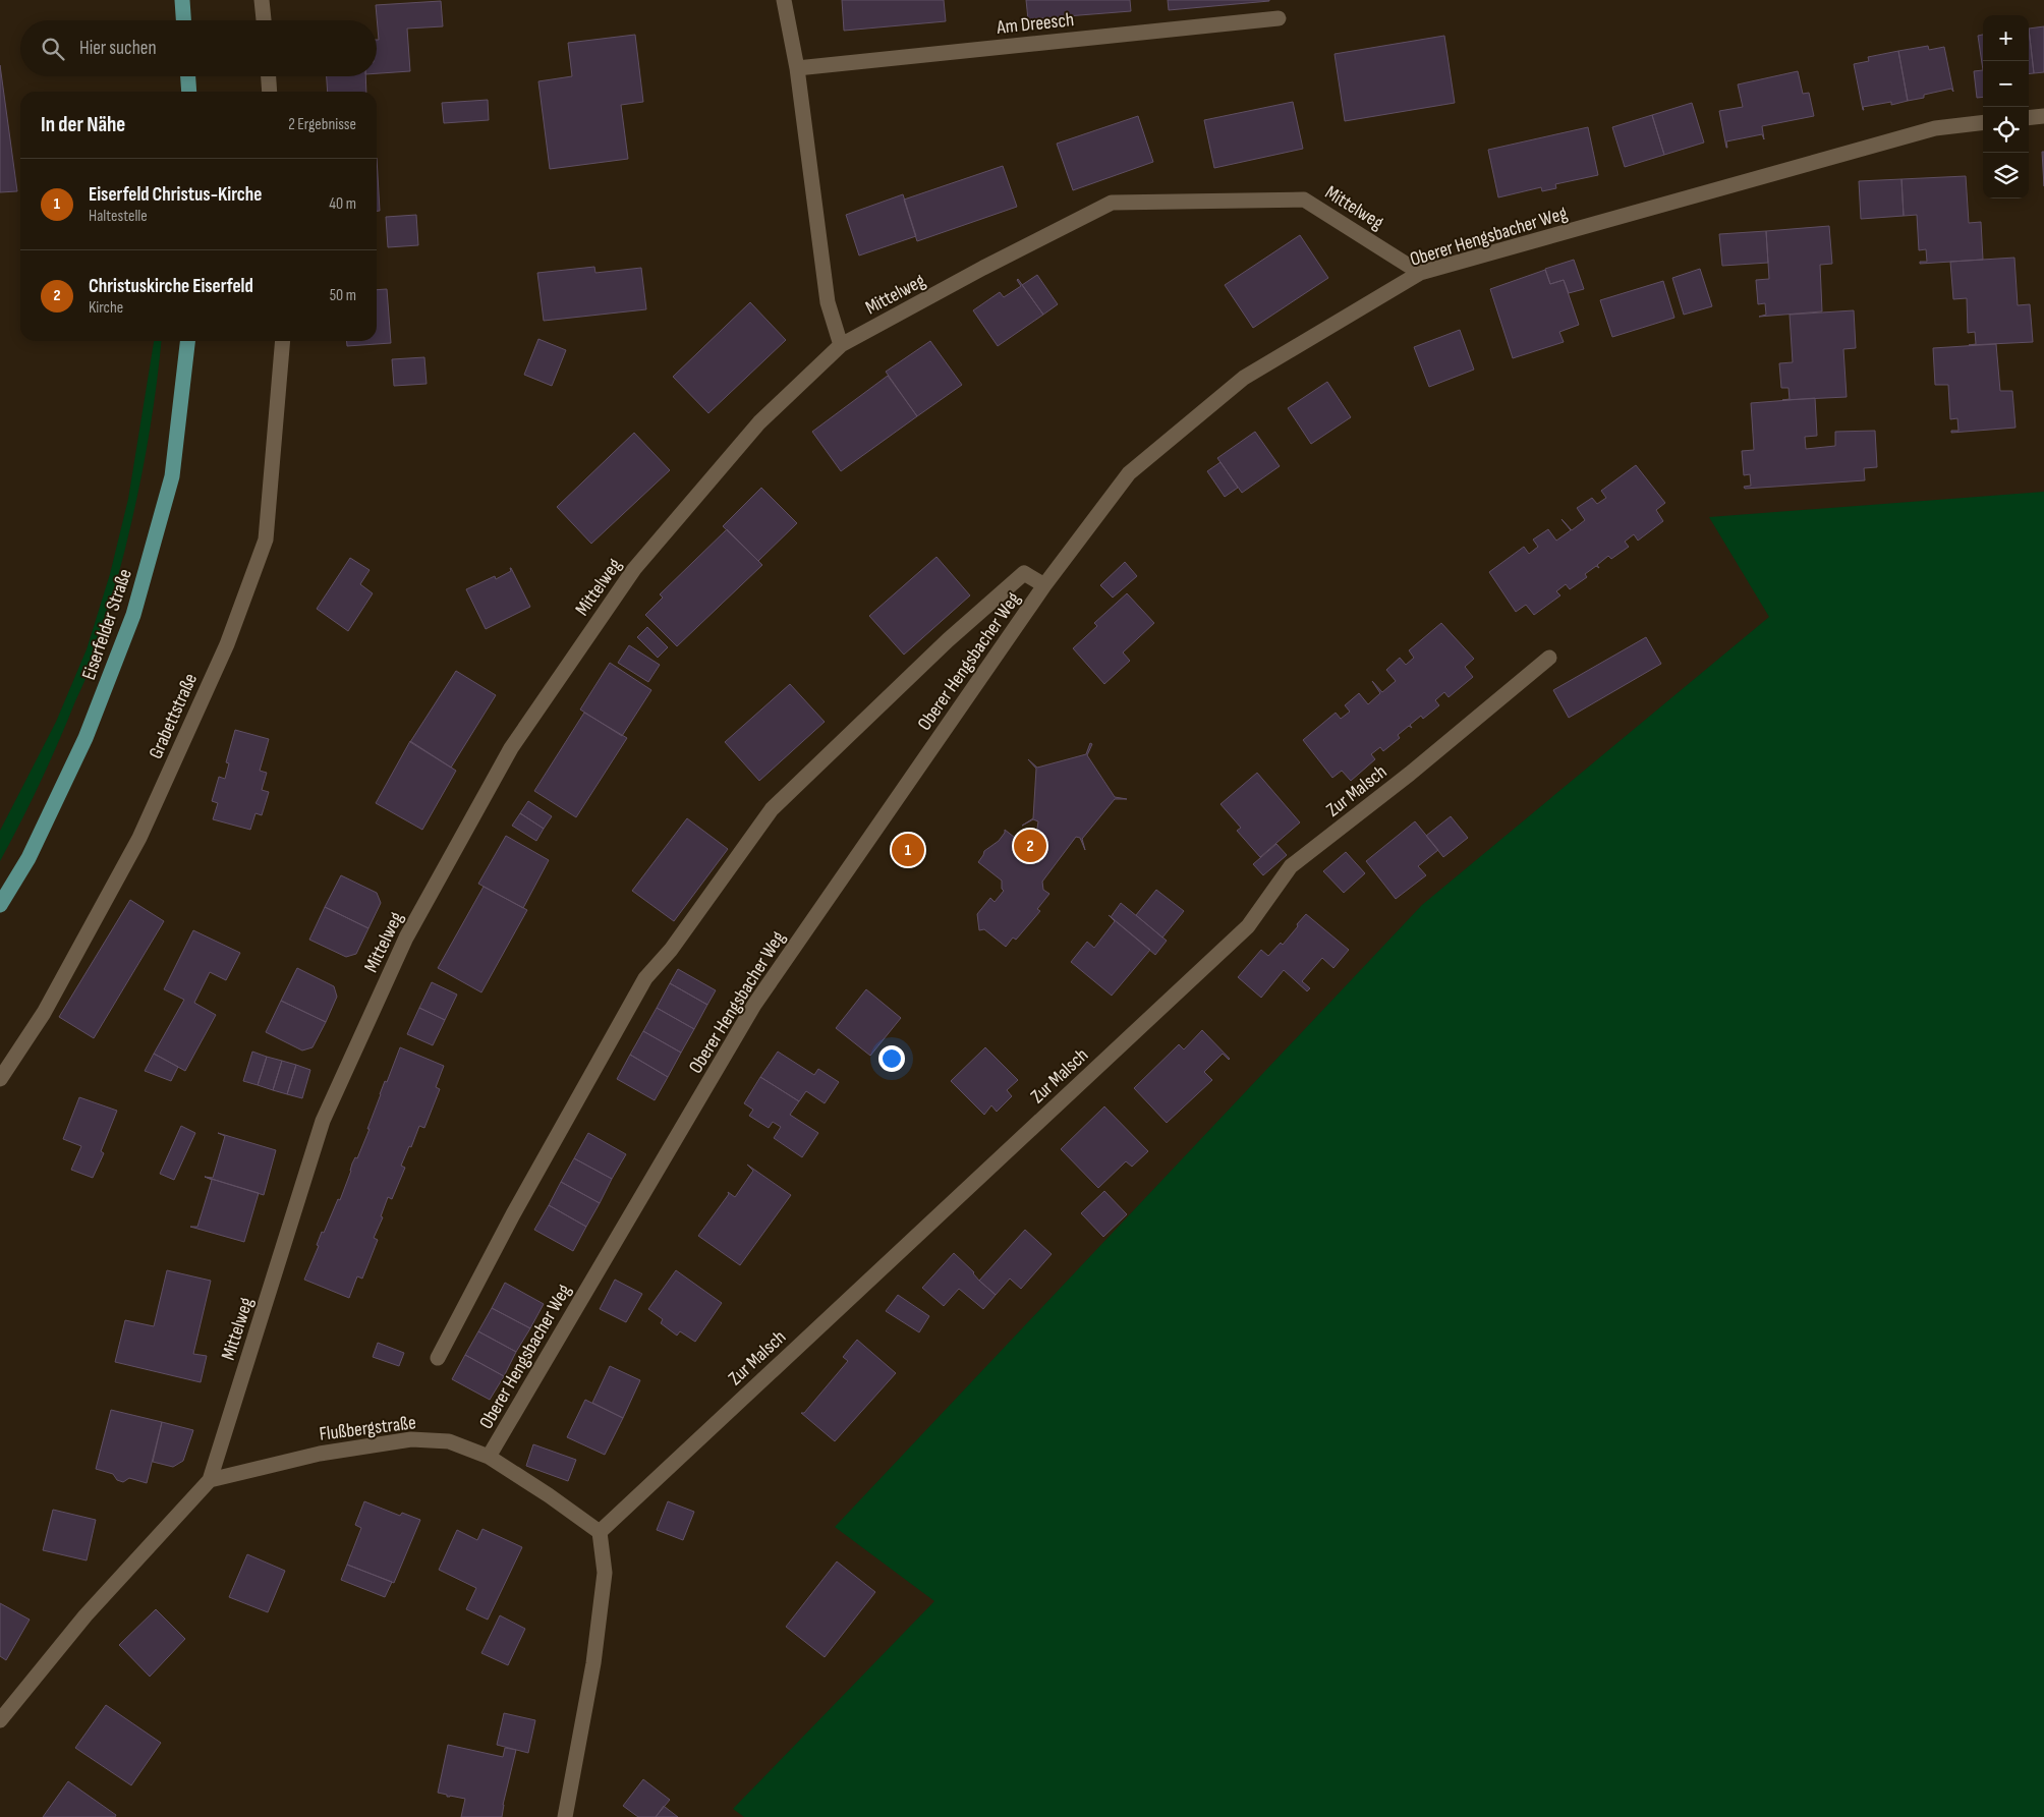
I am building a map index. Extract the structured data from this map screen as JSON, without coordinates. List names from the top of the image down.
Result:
{
  "streets": {
    "main road": ["Eiserfelder Straße"],
    "street": [
      "Am Dreesch",
      "Mittelweg",
      "Oberer Hengsbacher Weg",
      "Grabettstraße",
      "Zur Malsch",
      "Flußbergstraße"
    ]
  },
  "crossings": [
    ["Mittelweg", "Oberer Hengsbacher Weg"],
    ["Mittelweg", "Flußbergstraße"],
    ["Oberer Hengsbacher Weg", "Flußbergstraße"],
    ["Zur Malsch", "Flußbergstraße"]
  ],
  "page": {
    "map_buttons": ["+", "−"],
    "search": "Hier suchen",
    "heading": ["In der Nähe", "2 Ergebnisse"],
    "list": [
      {
        "mark": "1",
        "name": "Eiserfeld Christus-Kirche",
        "note": "Haltestelle",
        "value": "40 m"
      },
      {
        "mark": "2",
        "name": "Christuskirche Eiserfeld",
        "note": "Kirche",
        "value": "50 m"
      }
    ],
    "pins": ["2", "1"]
  }
}
